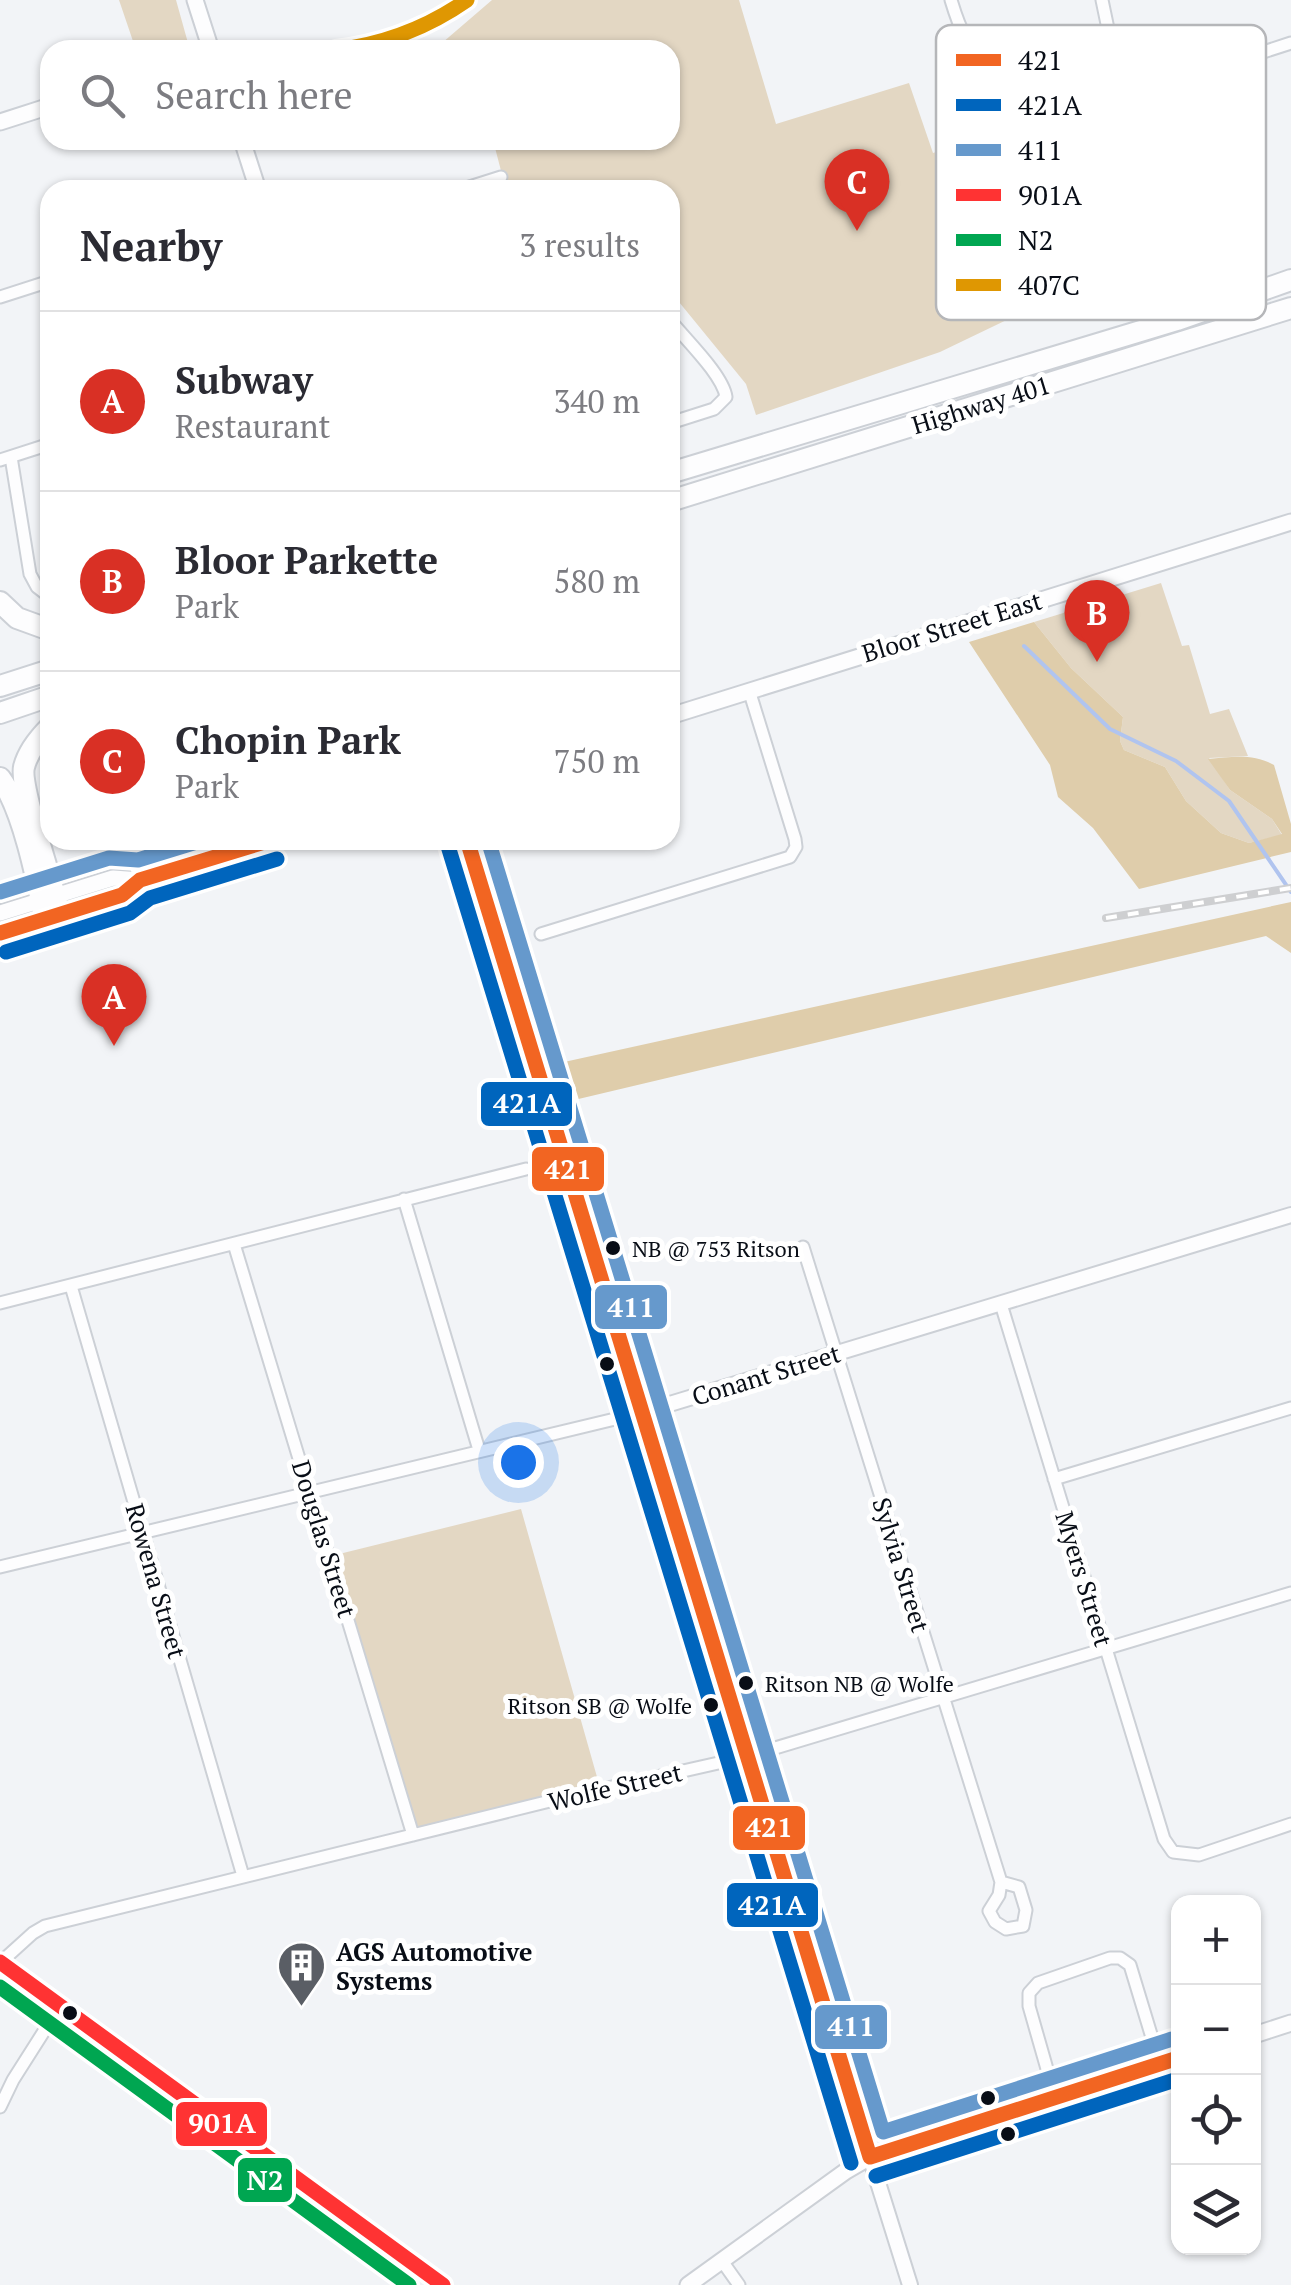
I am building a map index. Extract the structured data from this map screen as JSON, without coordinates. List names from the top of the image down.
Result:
{
  "streets": {
    "highway": ["Highway 401"],
    "main road": ["Bloor Street East"],
    "street": [
      "Conant Street",
      "Douglas Street",
      "Sylvia Street",
      "Myers Street",
      "Rowena Street",
      "Wolfe Street"
    ]
  },
  "crossings": [
    ["Conant Street", "Douglas Street"],
    ["Conant Street", "Sylvia Street"],
    ["Conant Street", "Myers Street"],
    ["Conant Street", "Rowena Street"],
    ["Douglas Street", "Wolfe Street"],
    ["Sylvia Street", "Wolfe Street"],
    ["Myers Street", "Wolfe Street"],
    ["Rowena Street", "Wolfe Street"]
  ],
  "places": {
    "other": ["NB @ 753 Ritson", "Ritson NB @ Wolfe", "Ritson SB @ Wolfe"],
    "building": ["AGS Automotive Systems"]
  },
  "lines": [
    "transit line 407C",
    "transit line 421",
    "transit line 421A",
    "transit line 411",
    "transit line 901A",
    "transit line N2"
  ],
  "legend": [
    "421",
    "421A",
    "411",
    "901A",
    "N2",
    "407C"
  ],
  "page": {
    "search": "Search here",
    "pins": ["C", "B", "A"],
    "heading": ["Nearby", "3 results"],
    "list": [
      {
        "mark": "A",
        "name": "Subway",
        "note": "Restaurant",
        "value": "340 m"
      },
      {
        "mark": "B",
        "name": "Bloor Parkette",
        "note": "Park",
        "value": "580 m"
      },
      {
        "mark": "C",
        "name": "Chopin Park",
        "note": "Park",
        "value": "750 m"
      }
    ],
    "map_buttons": ["+", "−"]
  }
}
